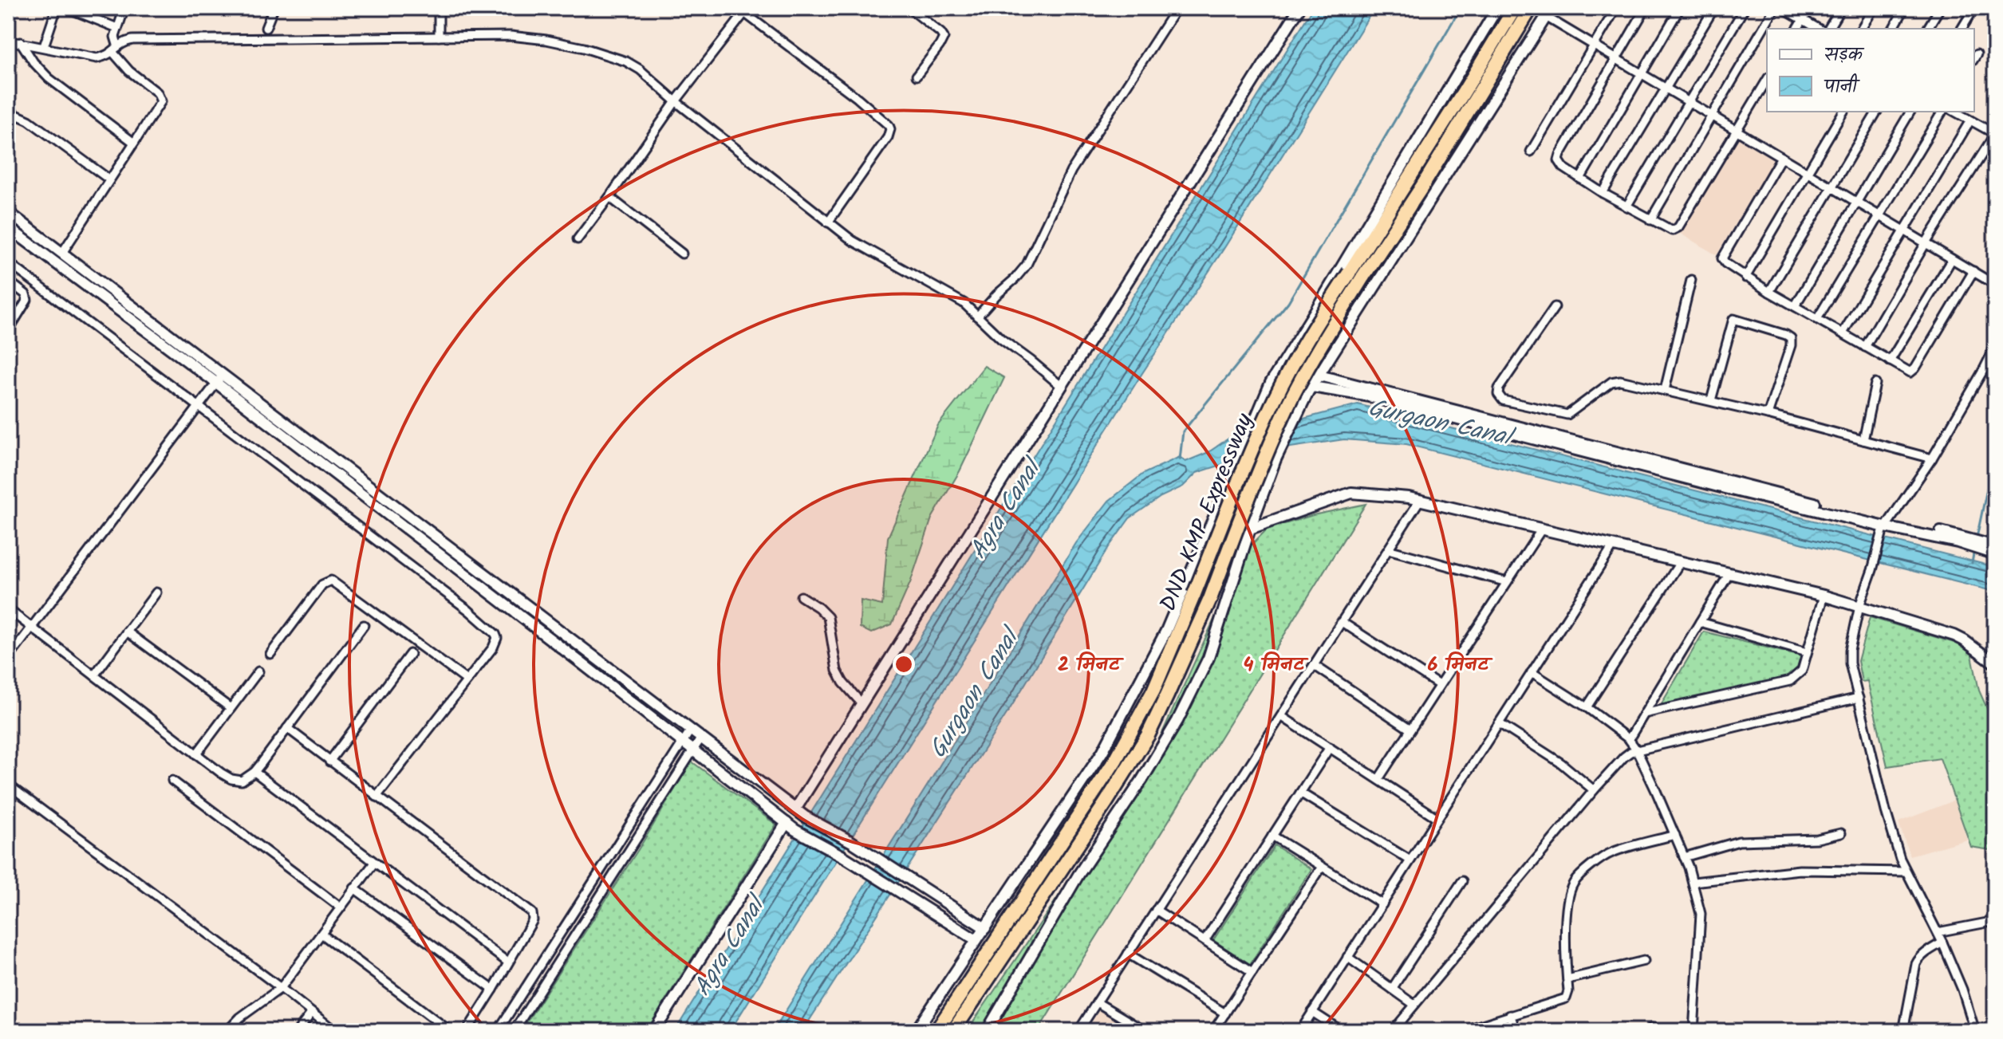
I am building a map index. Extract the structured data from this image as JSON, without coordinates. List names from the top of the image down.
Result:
{
  "streets": {
    "highway": ["DND KMP Expressway"]
  },
  "water": ["Gurgaon Canal", "Agra Canal"],
  "legend": ["सड़क", "पानी"],
  "rings": ["2 मिनट", "4 मिनट", "6 मिनट"]
}
